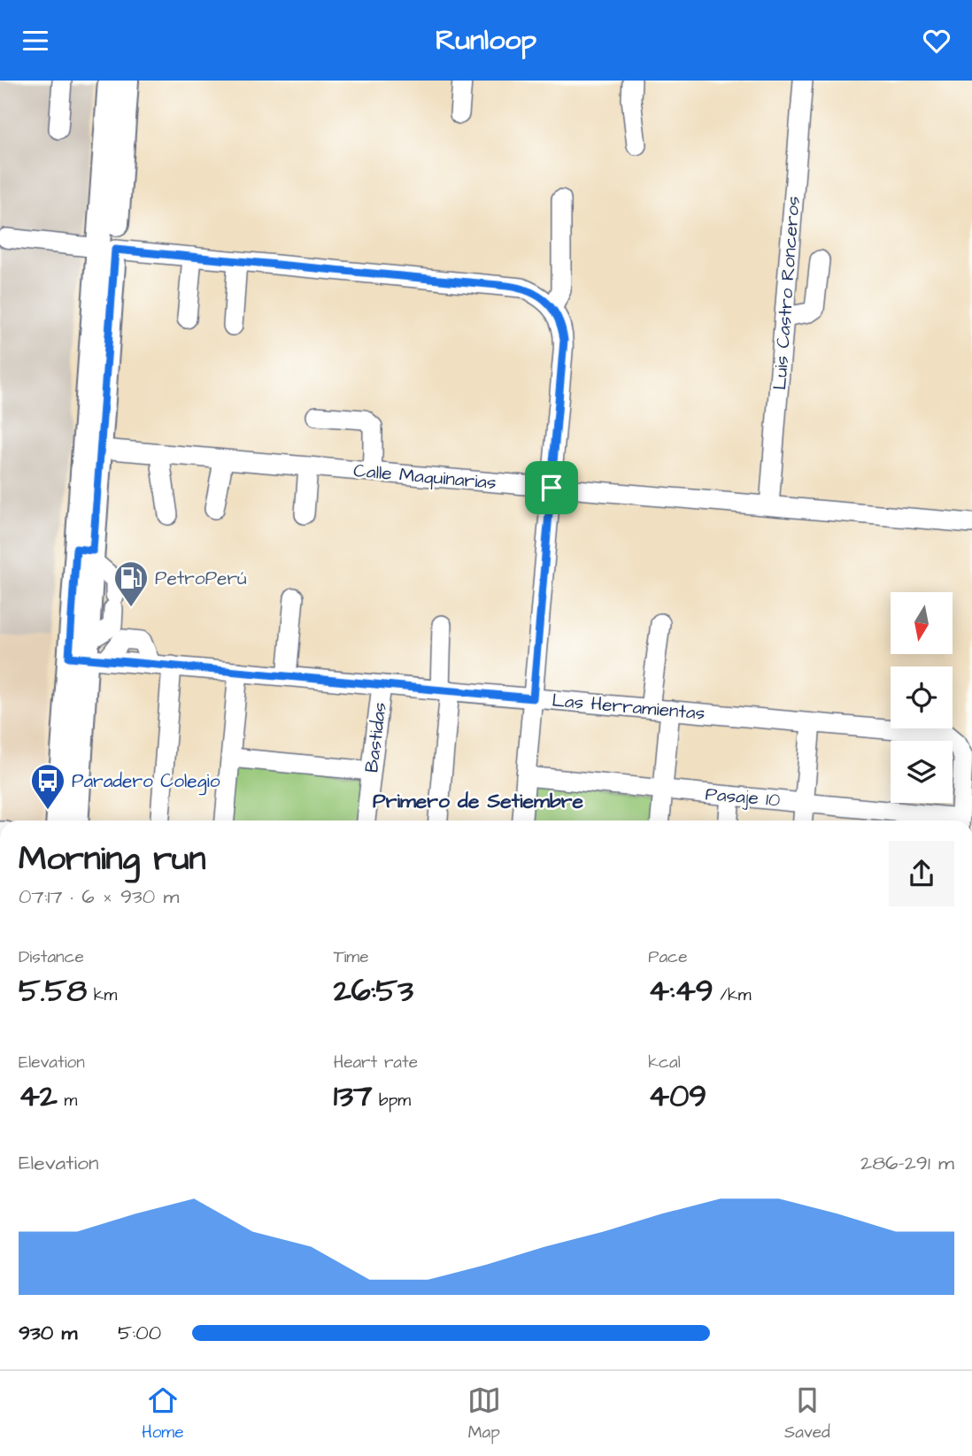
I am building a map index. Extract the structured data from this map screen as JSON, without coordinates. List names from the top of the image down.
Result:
{
  "streets": {
    "street": [
      "Luis Castro Ronceros",
      "Calle Maquinarias",
      "Las Herramientas",
      "Bastidas",
      "Pasaje 10"
    ]
  },
  "crossings": [
    ["Luis Castro Ronceros", "Calle Maquinarias"],
    ["Las Herramientas", "Bastidas"]
  ],
  "districts": ["Primero de Setiembre"],
  "places": {
    "fuel station": ["PetroPerú"],
    "bus stop": ["Paradero Colegio"]
  },
  "north": "bottom",
  "page": {
    "header": "Runloop",
    "heading": ["Morning run", "07:17 · 6 × 930 m"],
    "stats": [
      ["Distance", "5.58 km"],
      ["Time", "26:53"],
      ["Pace", "4:49 /km"],
      ["Elevation", "42 m"],
      ["Heart rate", "137 bpm"],
      ["kcal", "409"]
    ],
    "chart": ["Elevation", "286–291 m"],
    "list": [
      {
        "name": "930 m",
        "note": "5:00"
      }
    ],
    "tabs": ["Home", "Map", "Saved"]
  }
}
